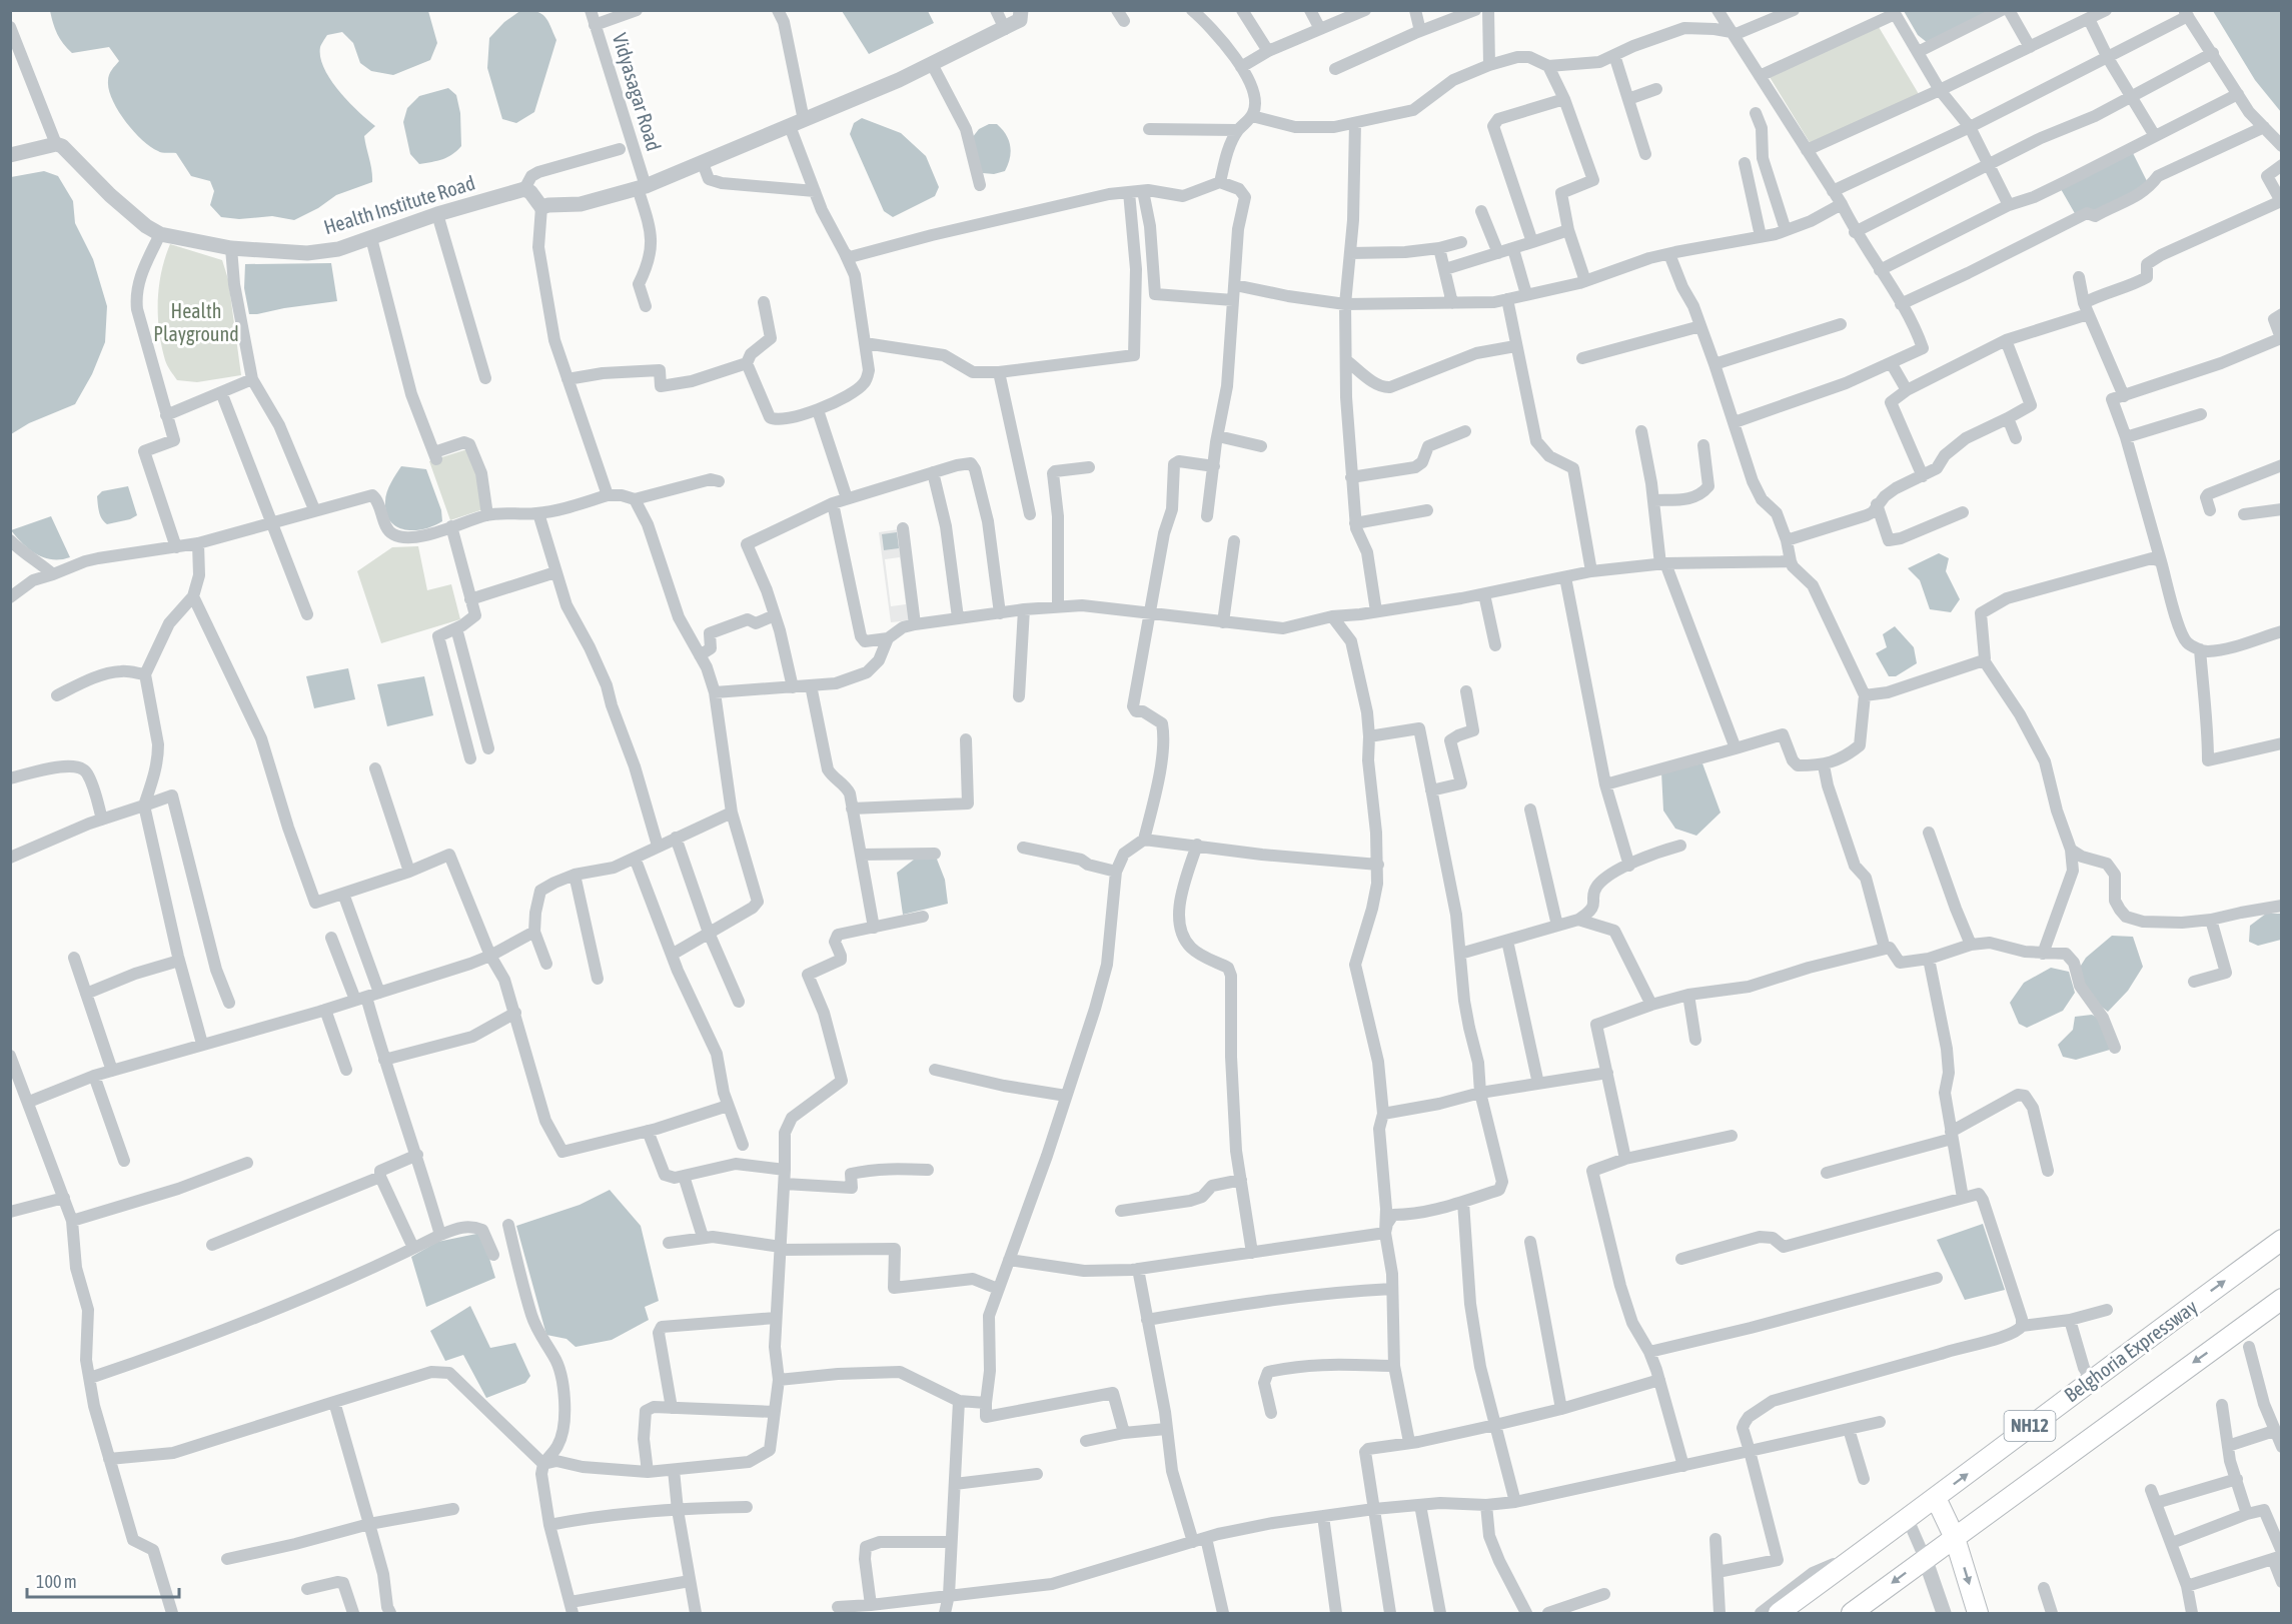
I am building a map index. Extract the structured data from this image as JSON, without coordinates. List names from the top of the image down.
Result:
{
  "streets": {
    "highway": ["Belghoria Expressway", "NH12"],
    "street": ["Vidyasagar Road", "Health Institute Road"]
  },
  "parks": ["Health Playground"],
  "scale_bar": "100 m"
}
